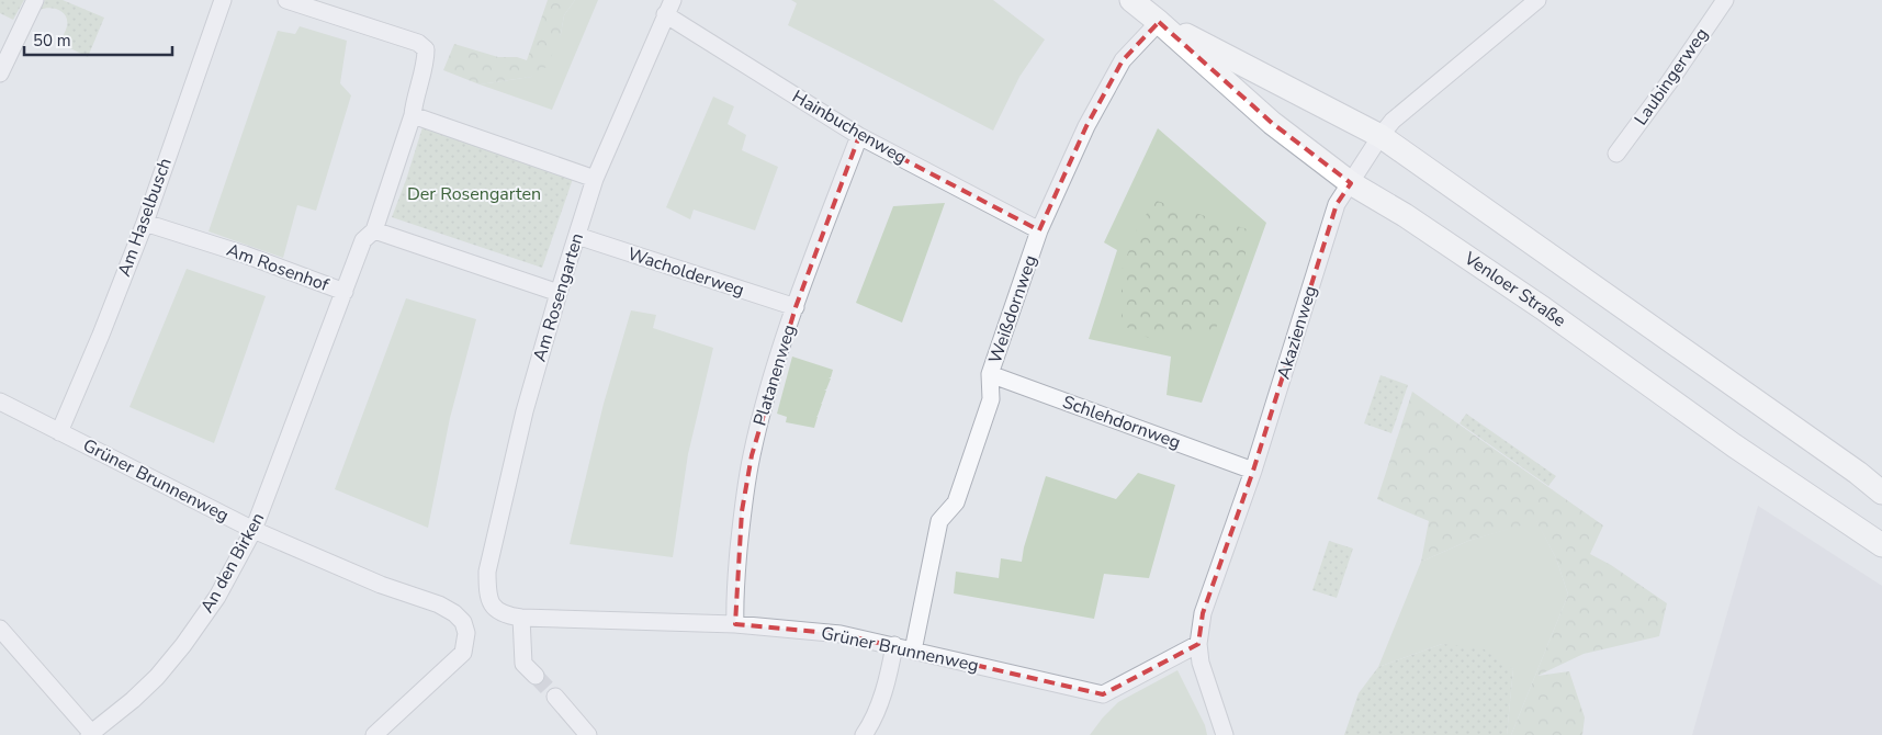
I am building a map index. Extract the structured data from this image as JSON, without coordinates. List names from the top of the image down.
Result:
{
  "streets": {
    "main road": ["Venloer Straße"],
    "street": [
      "Laubingerweg",
      "Hainbuchenweg",
      "Am Haselbusch",
      "Am Rosenhof",
      "Wacholderweg",
      "Am Rosengarten",
      "Weißdornweg",
      "Akazienweg",
      "Platanenweg",
      "Schlehdornweg",
      "Grüner Brunnenweg",
      "An den Birken"
    ]
  },
  "crossings": [
    ["Hainbuchenweg", "Am Rosengarten"],
    ["Hainbuchenweg", "Weißdornweg"],
    ["Hainbuchenweg", "Platanenweg"],
    ["Am Haselbusch", "Am Rosenhof"],
    ["Am Haselbusch", "Grüner Brunnenweg"],
    ["Am Rosenhof", "An den Birken"],
    ["Wacholderweg", "Am Rosengarten"],
    ["Wacholderweg", "Platanenweg"],
    ["Venloer Straße", "Weißdornweg"],
    ["Venloer Straße", "Akazienweg"],
    ["Am Rosengarten", "Grüner Brunnenweg"],
    ["Weißdornweg", "Schlehdornweg"],
    ["Weißdornweg", "Grüner Brunnenweg"],
    ["Akazienweg", "Schlehdornweg"],
    ["Akazienweg", "Grüner Brunnenweg"],
    ["Platanenweg", "Grüner Brunnenweg"],
    ["Grüner Brunnenweg", "An den Birken"]
  ],
  "parks": ["Der Rosengarten"],
  "scale_bar": "50 m"
}
